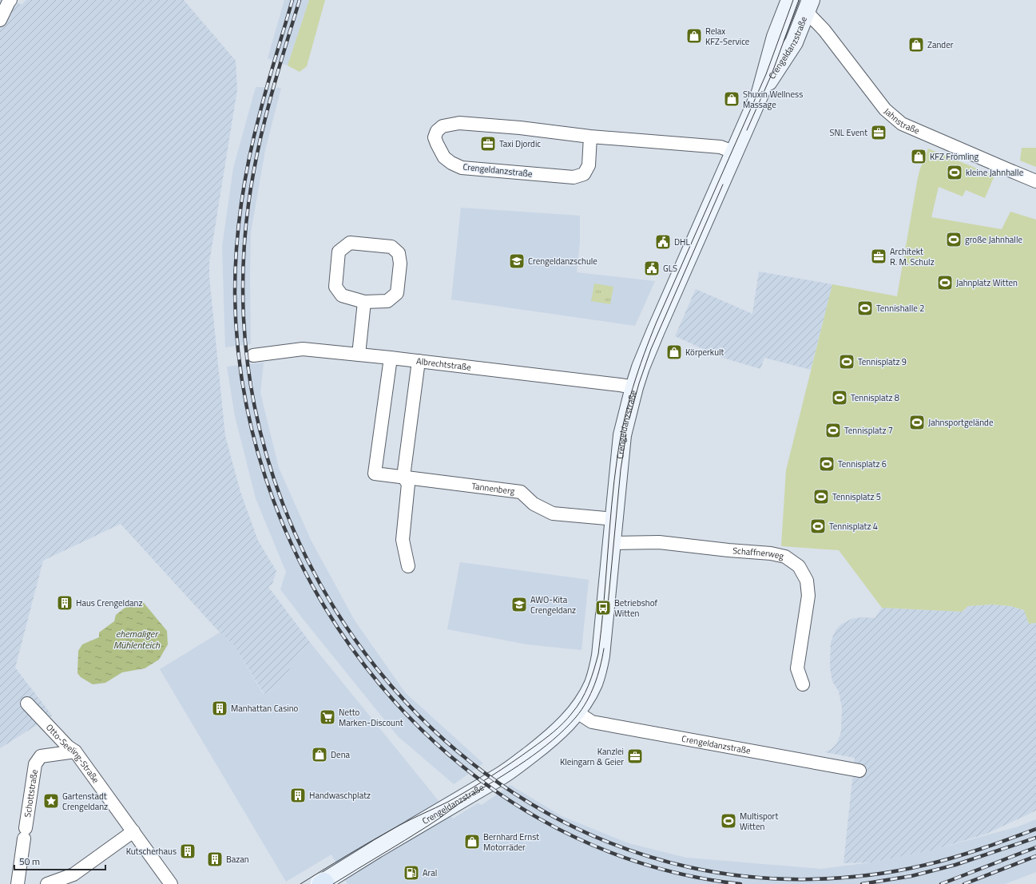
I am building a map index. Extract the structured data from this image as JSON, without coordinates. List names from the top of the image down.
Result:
{
  "streets": {
    "main road": ["Crengeldanzstraße"],
    "street": [
      "Jahnstraße",
      "Albrechtstraße",
      "Tannenberg",
      "Schaffnerweg",
      "Otto-Seeling-Straße",
      "Schottstraße"
    ]
  },
  "crossings": [
    ["Crengeldanzstraße", "Jahnstraße"],
    ["Crengeldanzstraße", "Albrechtstraße"],
    ["Crengeldanzstraße", "Tannenberg"],
    ["Crengeldanzstraße", "Schaffnerweg"],
    ["Albrechtstraße", "Tannenberg"],
    ["Otto-Seeling-Straße", "Schottstraße"]
  ],
  "water": ["ehemaliger Mühlenteich"],
  "places": {
    "shop": [
      "Relax KFZ-Service",
      "Zander",
      "Shuxin Wellness Massage",
      "KFZ Frömling",
      "Körperkult",
      "Dena",
      "Bernhard Ernst Motorräder"
    ],
    "office": [
      "SNL Event",
      "Taxi Djordic",
      "Architekt R. M. Schulz",
      "Kanzlei Kleingarn & Geier"
    ],
    "sports": [
      "kleine Jahnhalle",
      "große Jahnhalle",
      "Jahnplatz Witten",
      "Tennishalle 2",
      "Tennisplatz 9",
      "Tennisplatz 8",
      "Jahnsportgelände",
      "Tennisplatz 7",
      "Tennisplatz 6",
      "Tennisplatz 5",
      "Tennisplatz 4",
      "Multisport Witten"
    ],
    "public building": ["DHL", "GLS"],
    "school or university": ["Crengeldanzschule", "AWO-Kita Crengeldanz"],
    "building": [
      "Haus Crengeldanz",
      "Manhattan Casino",
      "Handwaschplatz",
      "Kutscherhaus",
      "Bazan"
    ],
    "bus stop": ["Betriebshof Witten"],
    "supermarket": ["Netto Marken-Discount"],
    "place": ["Gartenstadt Crengeldanz"],
    "fuel station": ["Aral"]
  },
  "scale_bar": "50 m"
}
